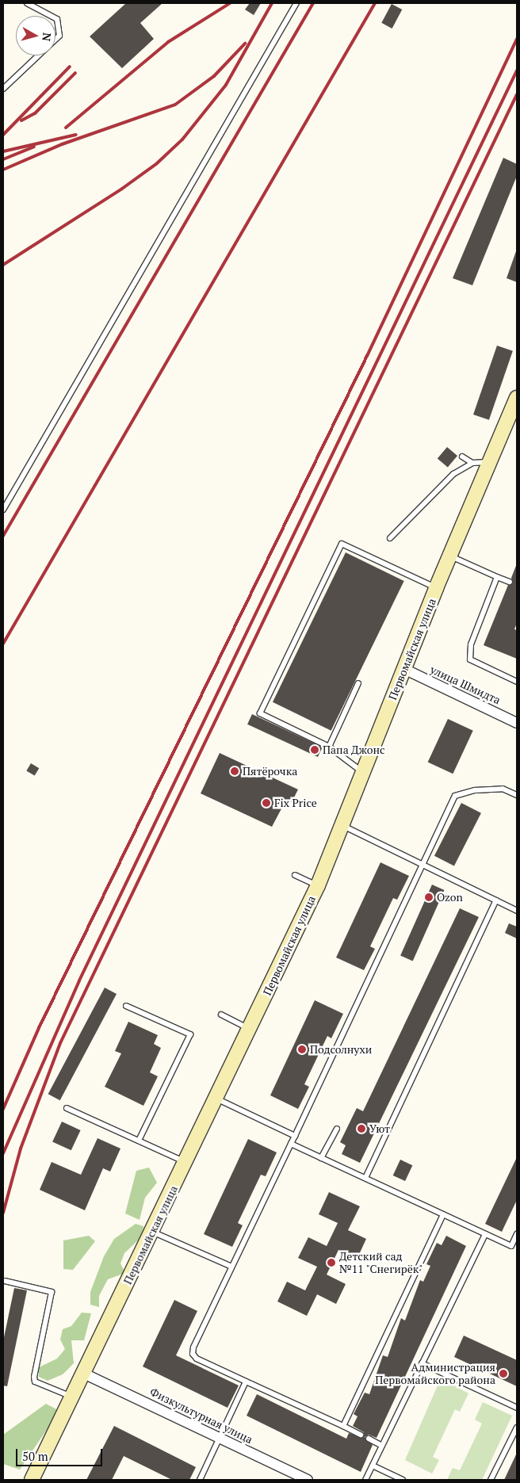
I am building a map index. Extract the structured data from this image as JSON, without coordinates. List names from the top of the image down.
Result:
{
  "streets": {
    "main road": ["Первомайская улица"],
    "street": ["улица Шмидта", "Физкультурная улица"]
  },
  "crossings": [
    ["Первомайская улица", "улица Шмидта"],
    ["Первомайская улица", "Физкультурная улица"]
  ],
  "places": [
    "Папа Джонс",
    "Пятёрочка",
    "Fix Price",
    "Ozon",
    "Подсолнухи",
    "Уют",
    "Детский сад №11 \"Снегирёк\"",
    "Администрация Первомайского района"
  ],
  "scale_bar": "50 m",
  "north": "right"
}
